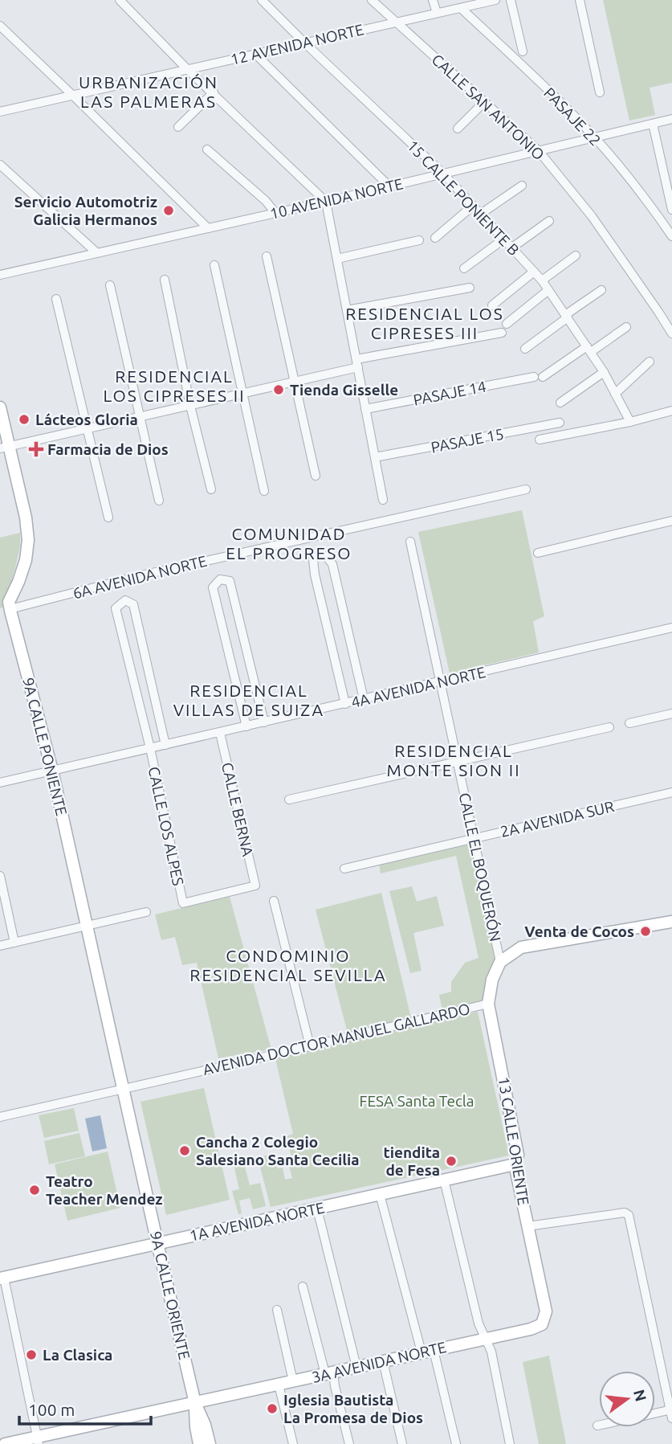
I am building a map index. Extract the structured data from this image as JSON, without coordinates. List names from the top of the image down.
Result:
{
  "streets": {
    "street": [
      "12 AVENIDA NORTE",
      "CALLE SAN ANTONIO",
      "PASAJE 22",
      "15 CALLE PONIENTE B",
      "10 AVENIDA NORTE",
      "PASAJE 14",
      "PASAJE 15",
      "6A AVENIDA NORTE",
      "4A AVENIDA NORTE",
      "9A CALLE PONIENTE",
      "CALLE BERNA",
      "2A AVENIDA SUR",
      "CALLE LOS ALPES",
      "CALLE EL BOQUERÓN",
      "AVENIDA DOCTOR MANUEL GALLARDO",
      "13 CALLE ORIENTE",
      "1A AVENIDA NORTE",
      "9A CALLE ORIENTE",
      "3A AVENIDA NORTE"
    ]
  },
  "crossings": [
    ["12 AVENIDA NORTE", "CALLE SAN ANTONIO"],
    ["12 AVENIDA NORTE", "PASAJE 22"],
    ["12 AVENIDA NORTE", "15 CALLE PONIENTE B"],
    ["CALLE SAN ANTONIO", "10 AVENIDA NORTE"],
    ["PASAJE 22", "10 AVENIDA NORTE"],
    ["15 CALLE PONIENTE B", "10 AVENIDA NORTE"],
    ["15 CALLE PONIENTE B", "PASAJE 14"],
    ["6A AVENIDA NORTE", "9A CALLE PONIENTE"],
    ["4A AVENIDA NORTE", "9A CALLE PONIENTE"],
    ["4A AVENIDA NORTE", "CALLE BERNA"],
    ["4A AVENIDA NORTE", "CALLE LOS ALPES"],
    ["4A AVENIDA NORTE", "CALLE EL BOQUERÓN"],
    ["9A CALLE PONIENTE", "AVENIDA DOCTOR MANUEL GALLARDO"],
    ["9A CALLE PONIENTE", "9A CALLE ORIENTE"],
    ["CALLE BERNA", "CALLE LOS ALPES"],
    ["2A AVENIDA SUR", "CALLE EL BOQUERÓN"],
    ["CALLE EL BOQUERÓN", "AVENIDA DOCTOR MANUEL GALLARDO"],
    ["AVENIDA DOCTOR MANUEL GALLARDO", "13 CALLE ORIENTE"],
    ["AVENIDA DOCTOR MANUEL GALLARDO", "9A CALLE ORIENTE"],
    ["13 CALLE ORIENTE", "1A AVENIDA NORTE"],
    ["13 CALLE ORIENTE", "3A AVENIDA NORTE"],
    ["1A AVENIDA NORTE", "9A CALLE ORIENTE"],
    ["9A CALLE ORIENTE", "3A AVENIDA NORTE"]
  ],
  "districts": [
    "URBANIZACIÓN LAS PALMERAS",
    "RESIDENCIAL LOS CIPRESES III",
    "RESIDENCIAL LOS CIPRESES II",
    "COMUNIDAD EL PROGRESO",
    "RESIDENCIAL VILLAS DE SUIZA",
    "RESIDENCIAL MONTE SION II",
    "CONDOMINIO RESIDENCIAL SEVILLA"
  ],
  "parks": ["FESA Santa Tecla"],
  "places": {
    "other": [
      "Servicio Automotriz Galicia Hermanos",
      "Tienda Gisselle",
      "Lácteos Gloria",
      "Venta de Cocos",
      "Cancha 2 Colegio Salesiano Santa Cecilia",
      "tiendita de Fesa",
      "Teatro Teacher Mendez",
      "La Clasica",
      "Iglesia Bautista La Promesa de Dios"
    ],
    "health": ["Farmacia de Dios"]
  },
  "scale_bar": "100 m",
  "north": "right"
}
